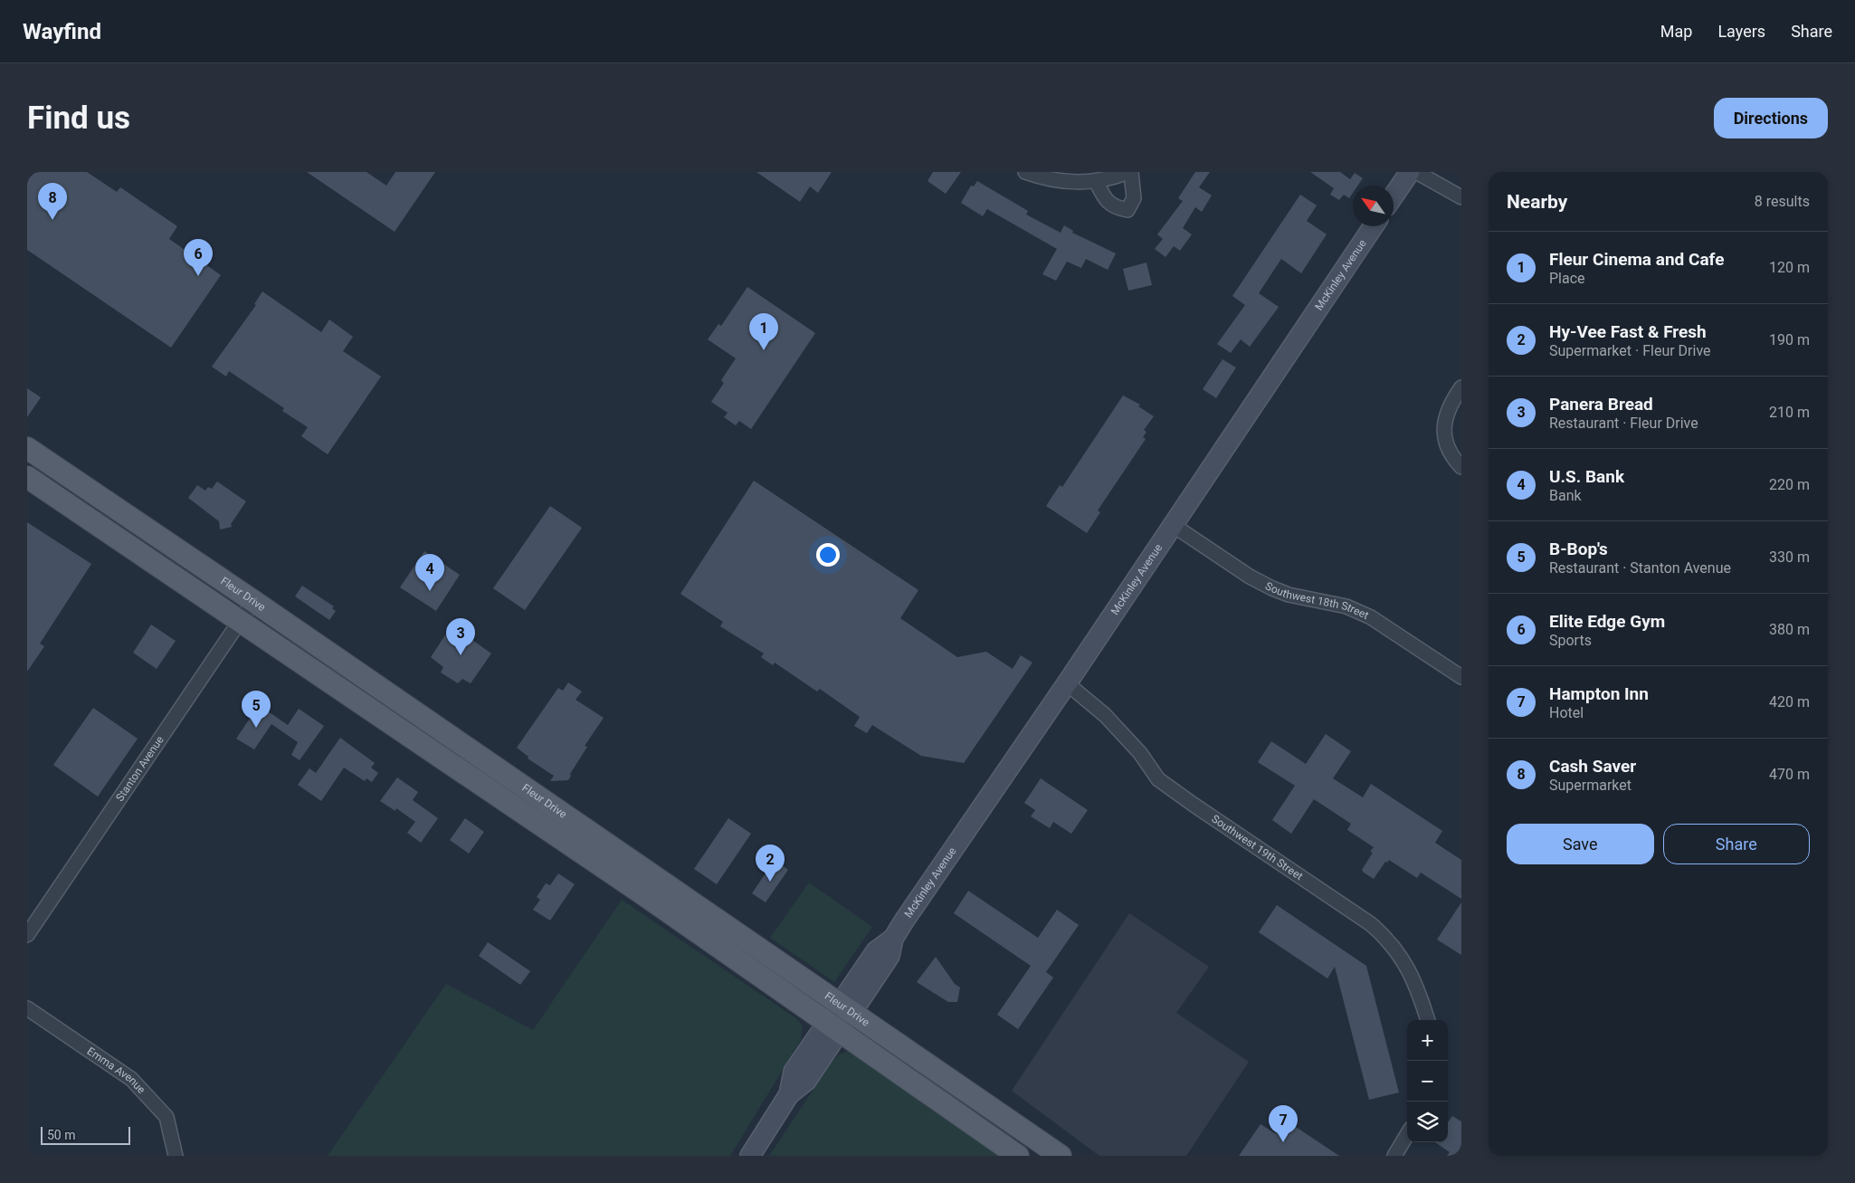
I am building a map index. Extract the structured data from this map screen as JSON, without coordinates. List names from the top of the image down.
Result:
{
  "streets": {
    "main road": ["McKinley Avenue", "Fleur Drive"],
    "street": [
      "Southwest 18th Street",
      "Stanton Avenue",
      "Southwest 19th Street",
      "Emma Avenue"
    ]
  },
  "crossings": [
    ["McKinley Avenue", "Fleur Drive"],
    ["McKinley Avenue", "Southwest 18th Street"],
    ["McKinley Avenue", "Southwest 19th Street"],
    ["Fleur Drive", "Stanton Avenue"]
  ],
  "scale_bar": "50 m",
  "north": "top left",
  "page": {
    "header": "Wayfind",
    "nav": ["Map", "Layers", "Share"],
    "buttons": [
      "Directions",
      ["Save", "Share"]
    ],
    "title": "Find us",
    "heading": ["Nearby", "8 results"],
    "pins": [
      "8",
      "6",
      "1",
      "4",
      "3",
      "5",
      "2",
      "7"
    ],
    "list": [
      {
        "mark": "1",
        "name": "Fleur Cinema and Cafe",
        "note": "Place",
        "value": "120 m"
      },
      {
        "mark": "2",
        "name": "Hy-Vee Fast & Fresh",
        "note": "Supermarket · Fleur Drive",
        "value": "190 m"
      },
      {
        "mark": "3",
        "name": "Panera Bread",
        "note": "Restaurant · Fleur Drive",
        "value": "210 m"
      },
      {
        "mark": "4",
        "name": "U.S. Bank",
        "note": "Bank",
        "value": "220 m"
      },
      {
        "mark": "5",
        "name": "B-Bop's",
        "note": "Restaurant · Stanton Avenue",
        "value": "330 m"
      },
      {
        "mark": "6",
        "name": "Elite Edge Gym",
        "note": "Sports",
        "value": "380 m"
      },
      {
        "mark": "7",
        "name": "Hampton Inn",
        "note": "Hotel",
        "value": "420 m"
      },
      {
        "mark": "8",
        "name": "Cash Saver",
        "note": "Supermarket",
        "value": "470 m"
      }
    ],
    "map_buttons": ["+", "−"],
    "scale": "50 m"
  }
}
